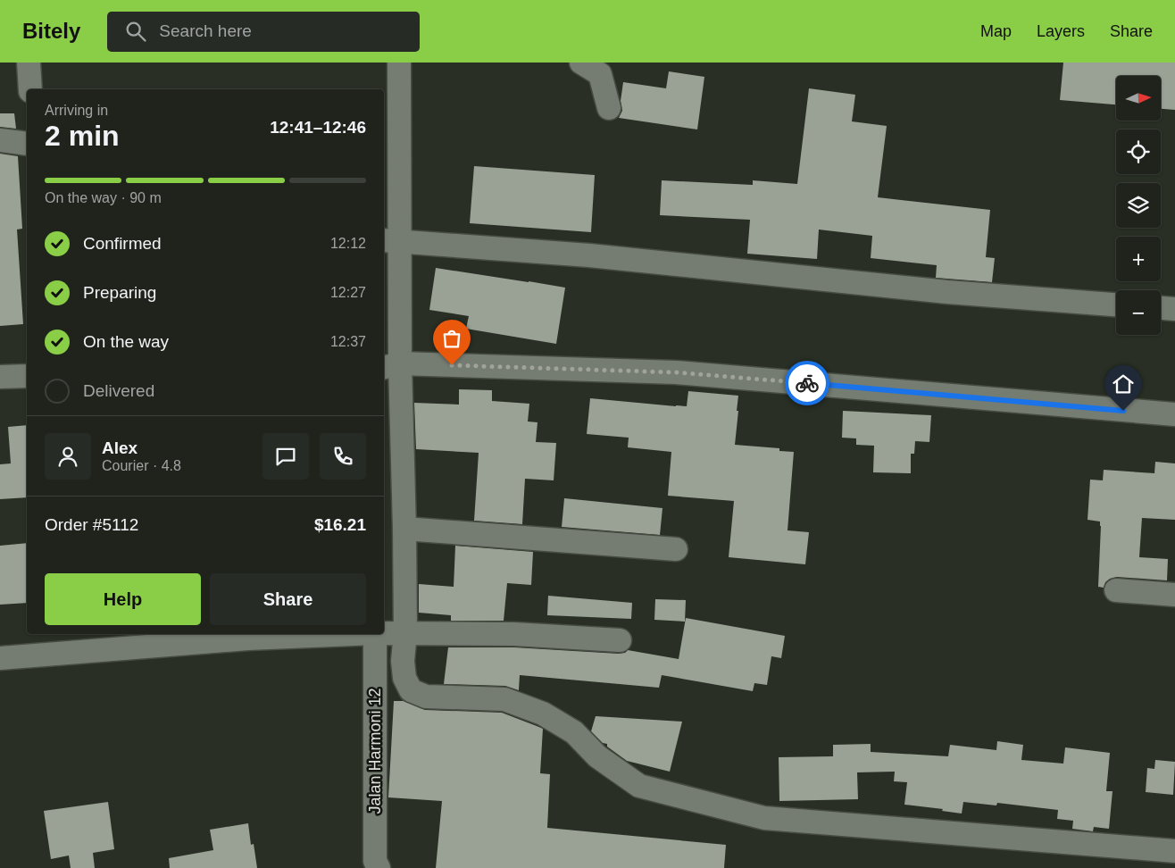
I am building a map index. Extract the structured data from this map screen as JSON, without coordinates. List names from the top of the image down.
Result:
{
  "streets": {
    "street": ["Jalan Harmoni 12"]
  },
  "north": "right",
  "page": {
    "header": "Bitely",
    "search": "Search here",
    "nav": ["Map", "Layers", "Share"],
    "map_buttons": ["+", "−"],
    "heading": ["2 min", "Arriving in", "12:41–12:46"],
    "panel": [
      "Alex",
      "Courier · 4.8",
      "Order #5112",
      "$16.21"
    ],
    "bar": "On the way · 90 m",
    "list": [
      ["Confirmed", "12:12"],
      ["Preparing", "12:27"],
      ["On the way", "12:37"],
      "Delivered"
    ],
    "buttons": ["Help", "Share"]
  }
}
